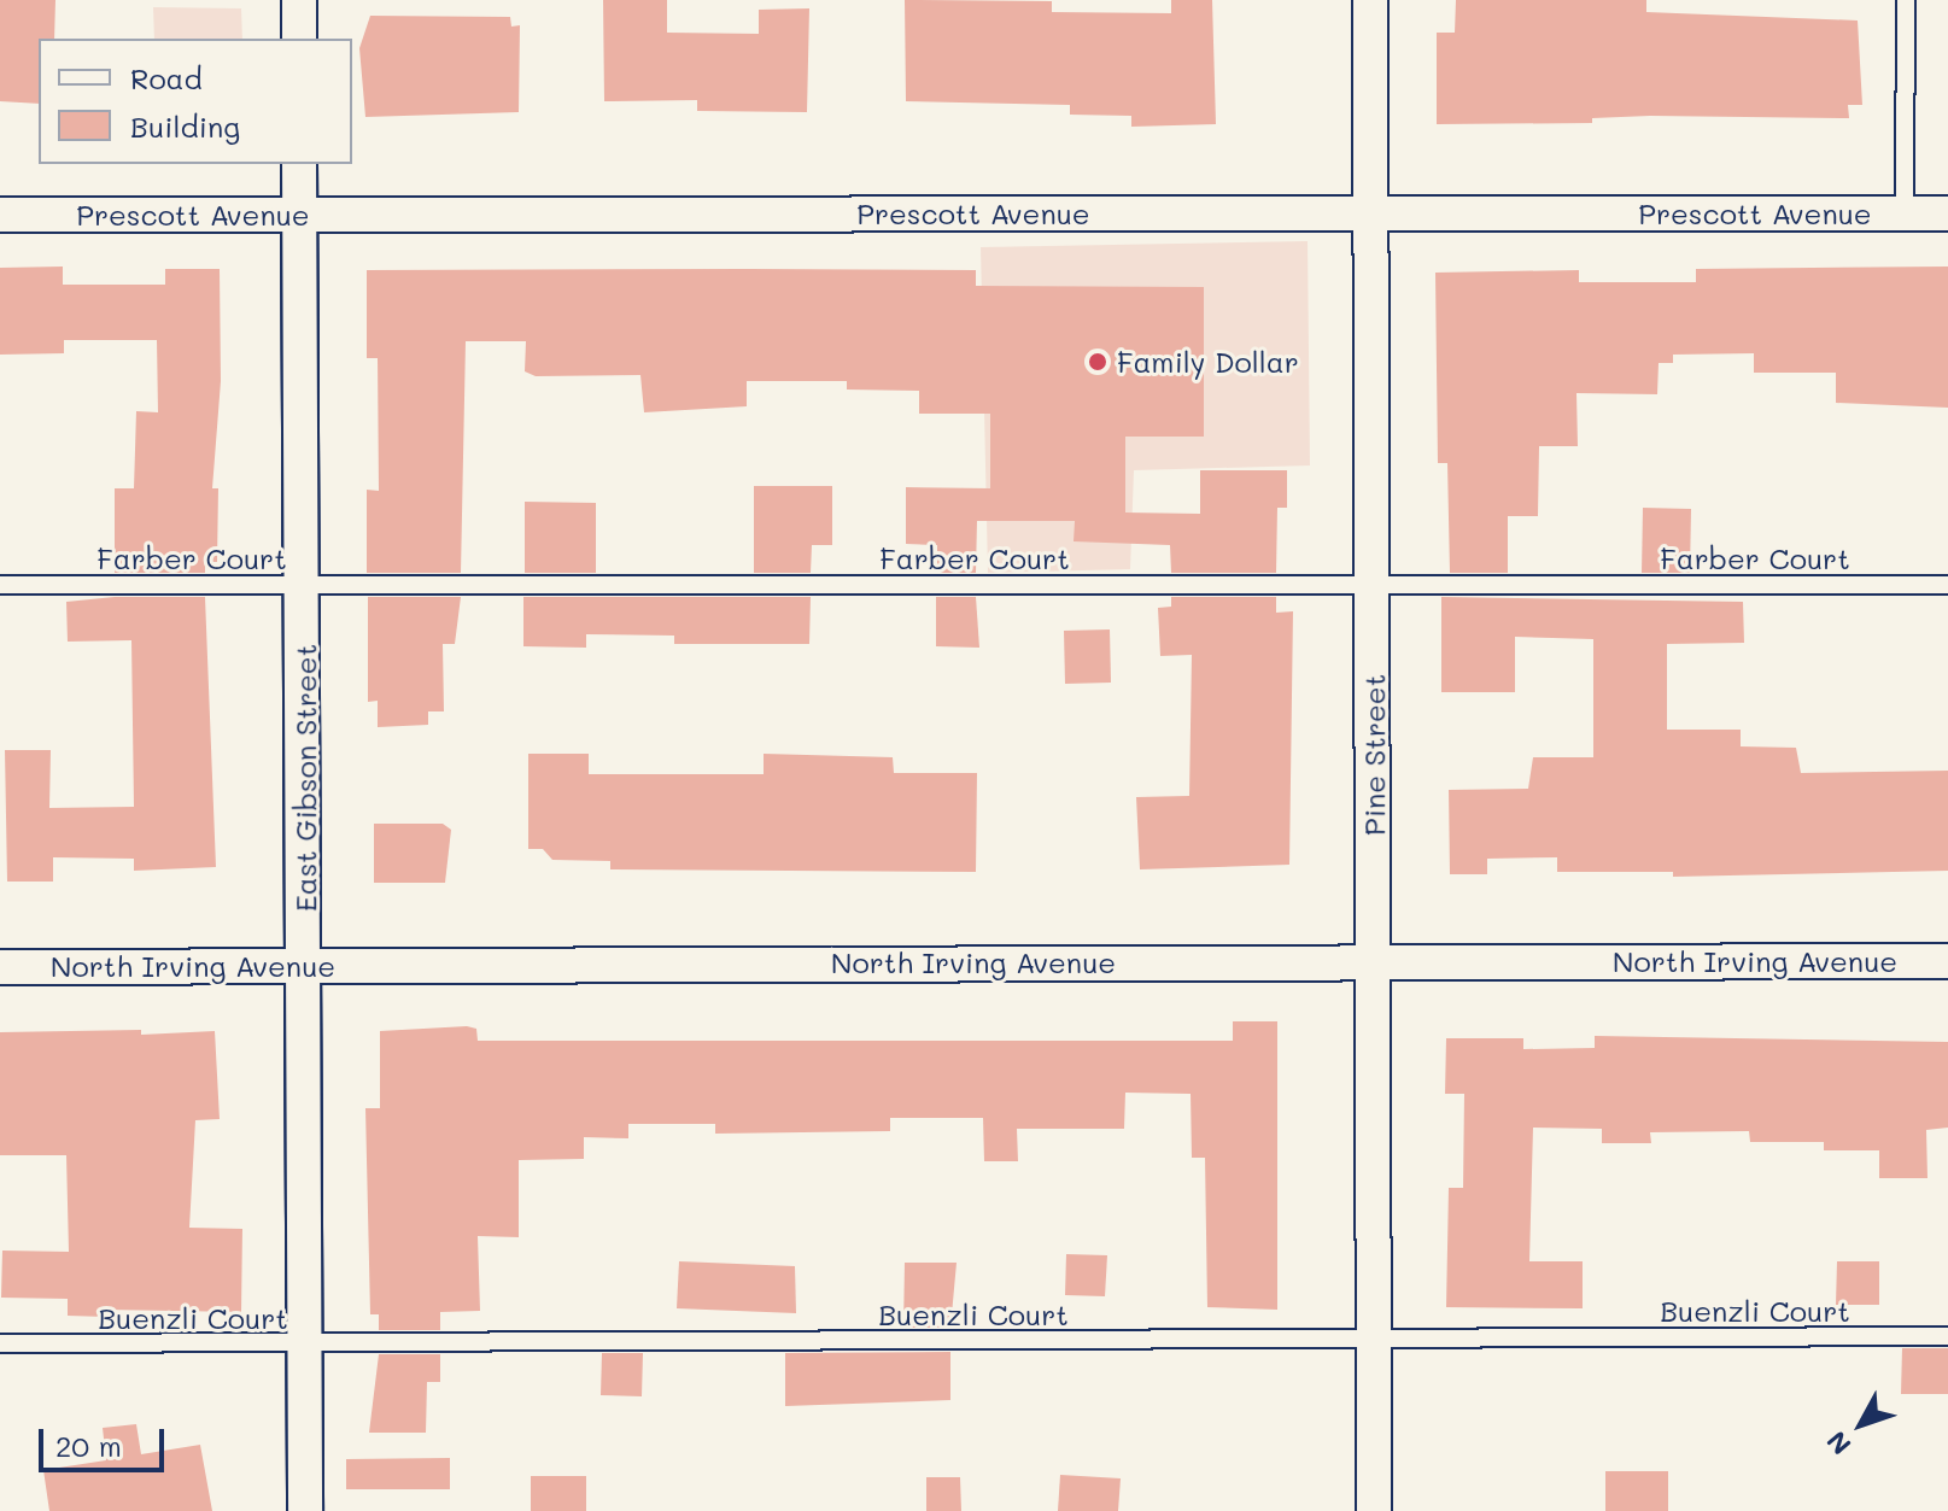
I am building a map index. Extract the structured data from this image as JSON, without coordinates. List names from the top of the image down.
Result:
{
  "streets": {
    "street": [
      "Prescott Avenue",
      "Pine Street",
      "East Gibson Street",
      "North Irving Avenue"
    ],
    "lane": ["Farber Court", "Buenzli Court"]
  },
  "crossings": [
    ["Prescott Avenue", "Pine Street"],
    ["Prescott Avenue", "East Gibson Street"],
    ["Farber Court", "Pine Street"],
    ["Farber Court", "East Gibson Street"],
    ["Pine Street", "North Irving Avenue"],
    ["Pine Street", "Buenzli Court"],
    ["East Gibson Street", "North Irving Avenue"],
    ["East Gibson Street", "Buenzli Court"]
  ],
  "places": ["Family Dollar"],
  "legend": ["Road", "Building"],
  "scale_bar": "20 m",
  "north": "bottom left"
}
